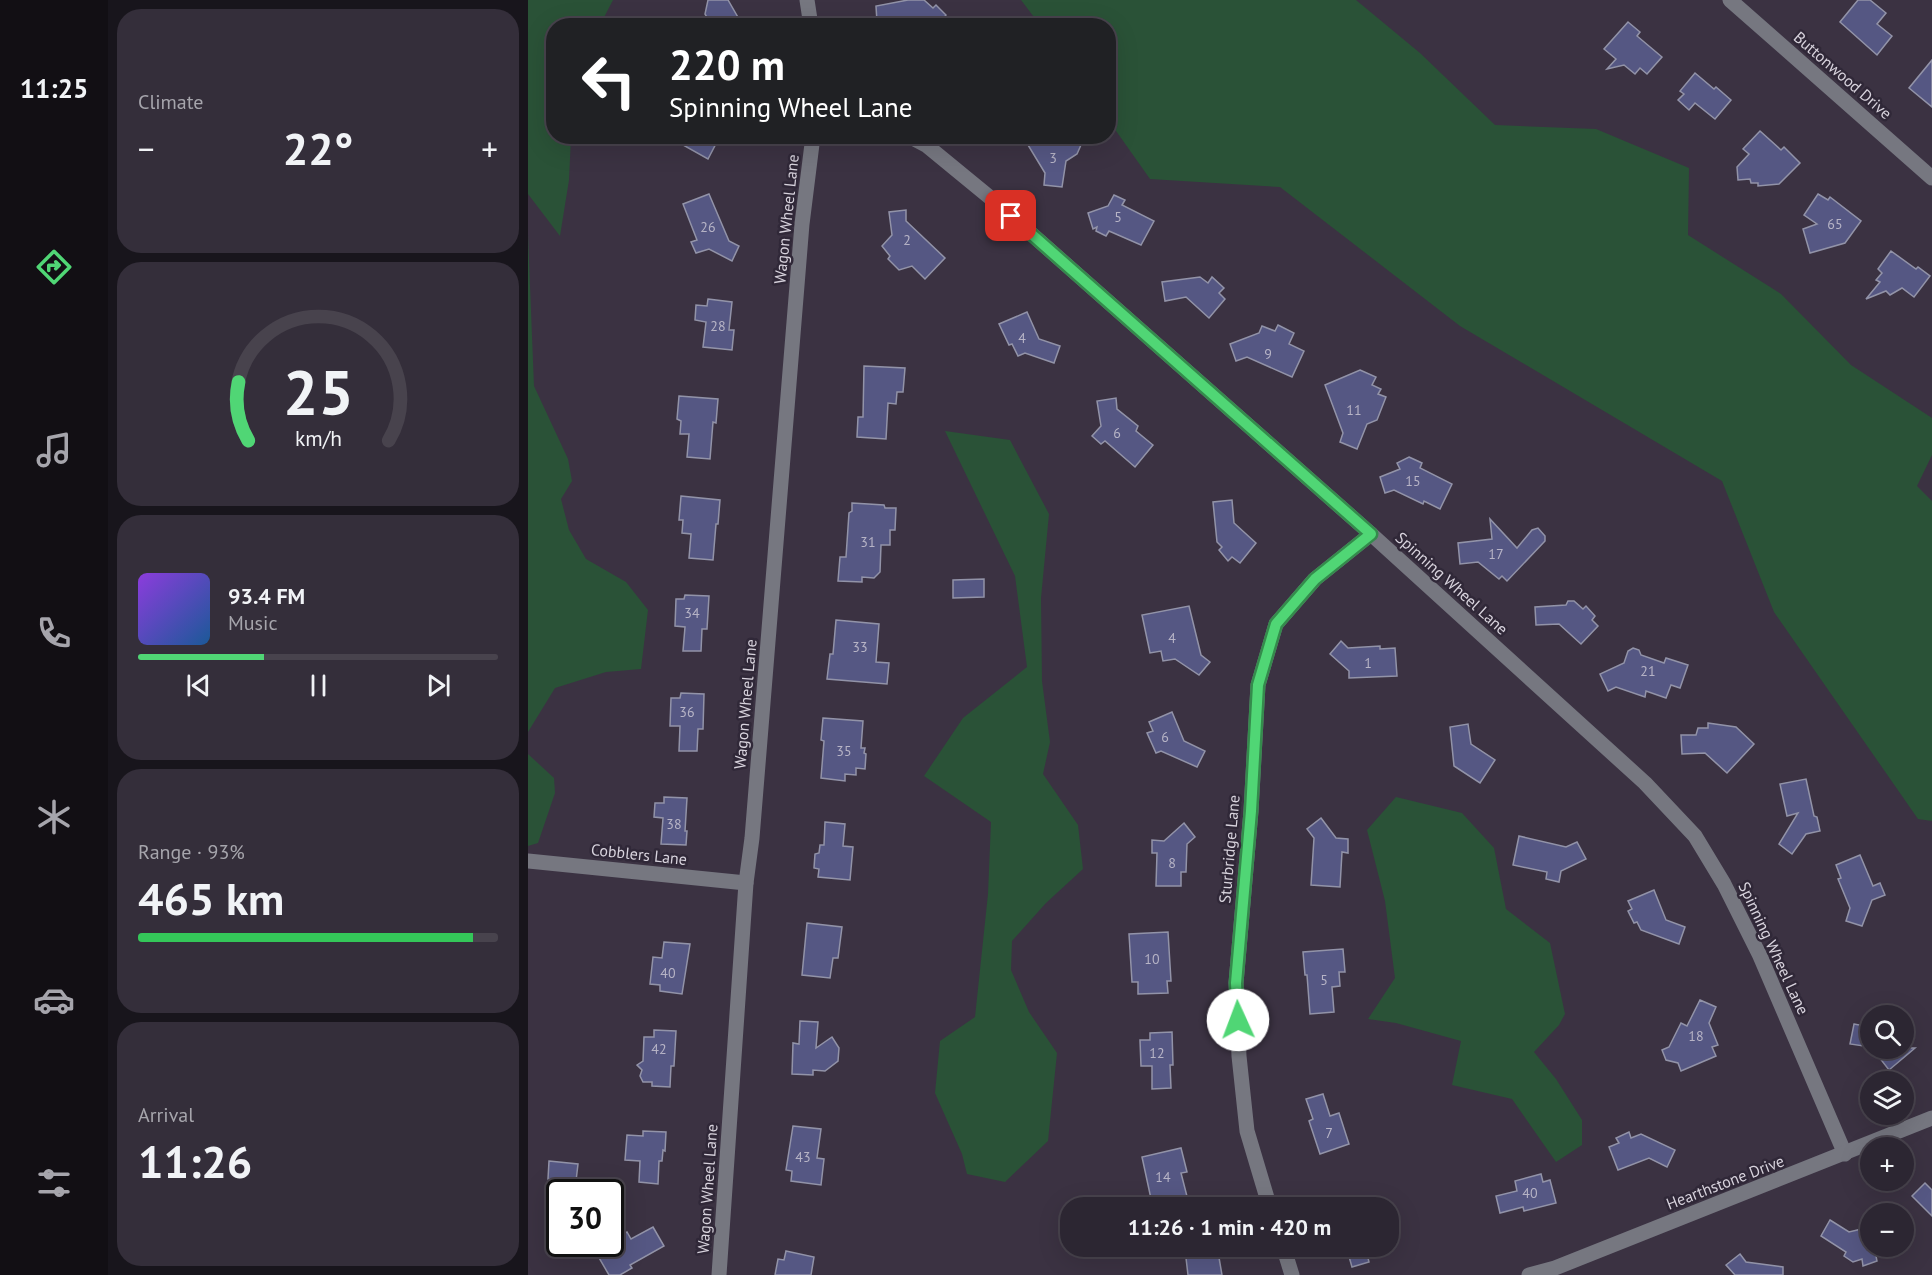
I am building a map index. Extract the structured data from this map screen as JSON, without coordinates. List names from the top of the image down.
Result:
{
  "streets": {
    "street": [
      "Buttonwood Drive",
      "Wagon Wheel Lane",
      "Spinning Wheel Lane",
      "Sturbridge Lane",
      "Cobblers Lane",
      "Hearthstone Drive"
    ]
  },
  "crossings": [
    ["Wagon Wheel Lane", "Cobblers Lane"],
    ["Spinning Wheel Lane", "Sturbridge Lane"],
    ["Spinning Wheel Lane", "Hearthstone Drive"]
  ],
  "house_numbers": [
    "3",
    "5",
    "65",
    "26",
    "2",
    "28",
    "4",
    "9",
    "11",
    "6",
    "15",
    "31",
    "17",
    "34",
    "4",
    "33",
    "1",
    "21",
    "36",
    "6",
    "35",
    "38",
    "8",
    "10",
    "40",
    "5",
    "18",
    "42",
    "12",
    "7",
    "43",
    "14",
    "40"
  ],
  "page": {
    "tabs": "11:25",
    "tile": [
      "Climate",
      ["Range · 93%", "465 km"],
      ["Arrival", "11:26"]
    ],
    "turn": ["220 m", "Spinning Wheel Lane"],
    "heat": ["−", "22°", "+"],
    "song": ["93.4 FM", "Music"],
    "map_buttons": ["+", "−"],
    "limit": "30",
    "trip": "11:26 · 1 min · 420 m",
    "gauge": ["25", "km/h"]
  }
}
